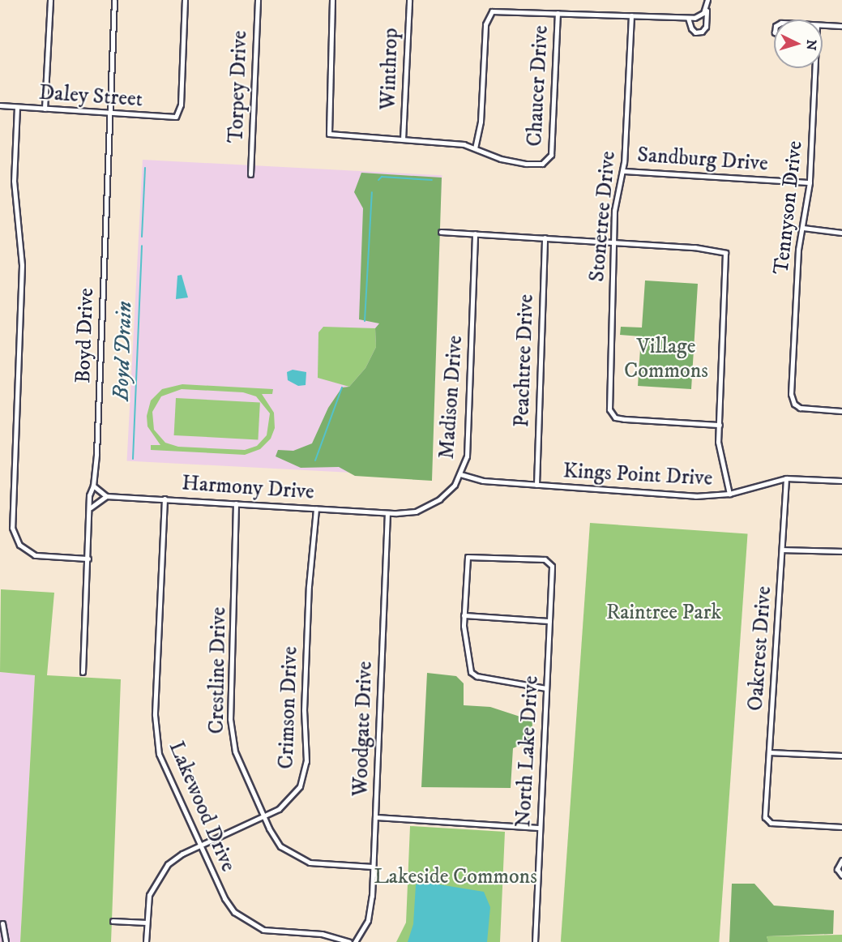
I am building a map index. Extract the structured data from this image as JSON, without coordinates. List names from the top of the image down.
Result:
{
  "streets": {
    "street": [
      "Winthrop",
      "Chaucer Drive",
      "Torpey Drive",
      "Daley Street",
      "Sandburg Drive",
      "Tennyson Drive",
      "Stonetree Drive",
      "Boyd Drive",
      "Peachtree Drive",
      "Madison Drive",
      "Kings Point Drive",
      "Harmony Drive",
      "Oakcrest Drive",
      "Crestline Drive",
      "Crimson Drive",
      "Woodgate Drive",
      "North Lake Drive",
      "Lakewood Drive"
    ]
  },
  "crossings": [
    ["Daley Street", "Boyd Drive"],
    ["Sandburg Drive", "Tennyson Drive"],
    ["Sandburg Drive", "Stonetree Drive"],
    ["Peachtree Drive", "Kings Point Drive"],
    ["Madison Drive", "Kings Point Drive"],
    ["Madison Drive", "Harmony Drive"],
    ["Madison Drive", "Woodgate Drive"],
    ["Kings Point Drive", "Oakcrest Drive"],
    ["Harmony Drive", "Crestline Drive"],
    ["Harmony Drive", "Crimson Drive"],
    ["Harmony Drive", "Woodgate Drive"],
    ["Harmony Drive", "Lakewood Drive"],
    ["Crestline Drive", "Crimson Drive"],
    ["Crestline Drive", "Woodgate Drive"],
    ["Crimson Drive", "Lakewood Drive"]
  ],
  "water": ["Boyd Drain"],
  "parks": ["Village Commons", "Raintree Park", "Lakeside Commons"],
  "north": "right"
}
